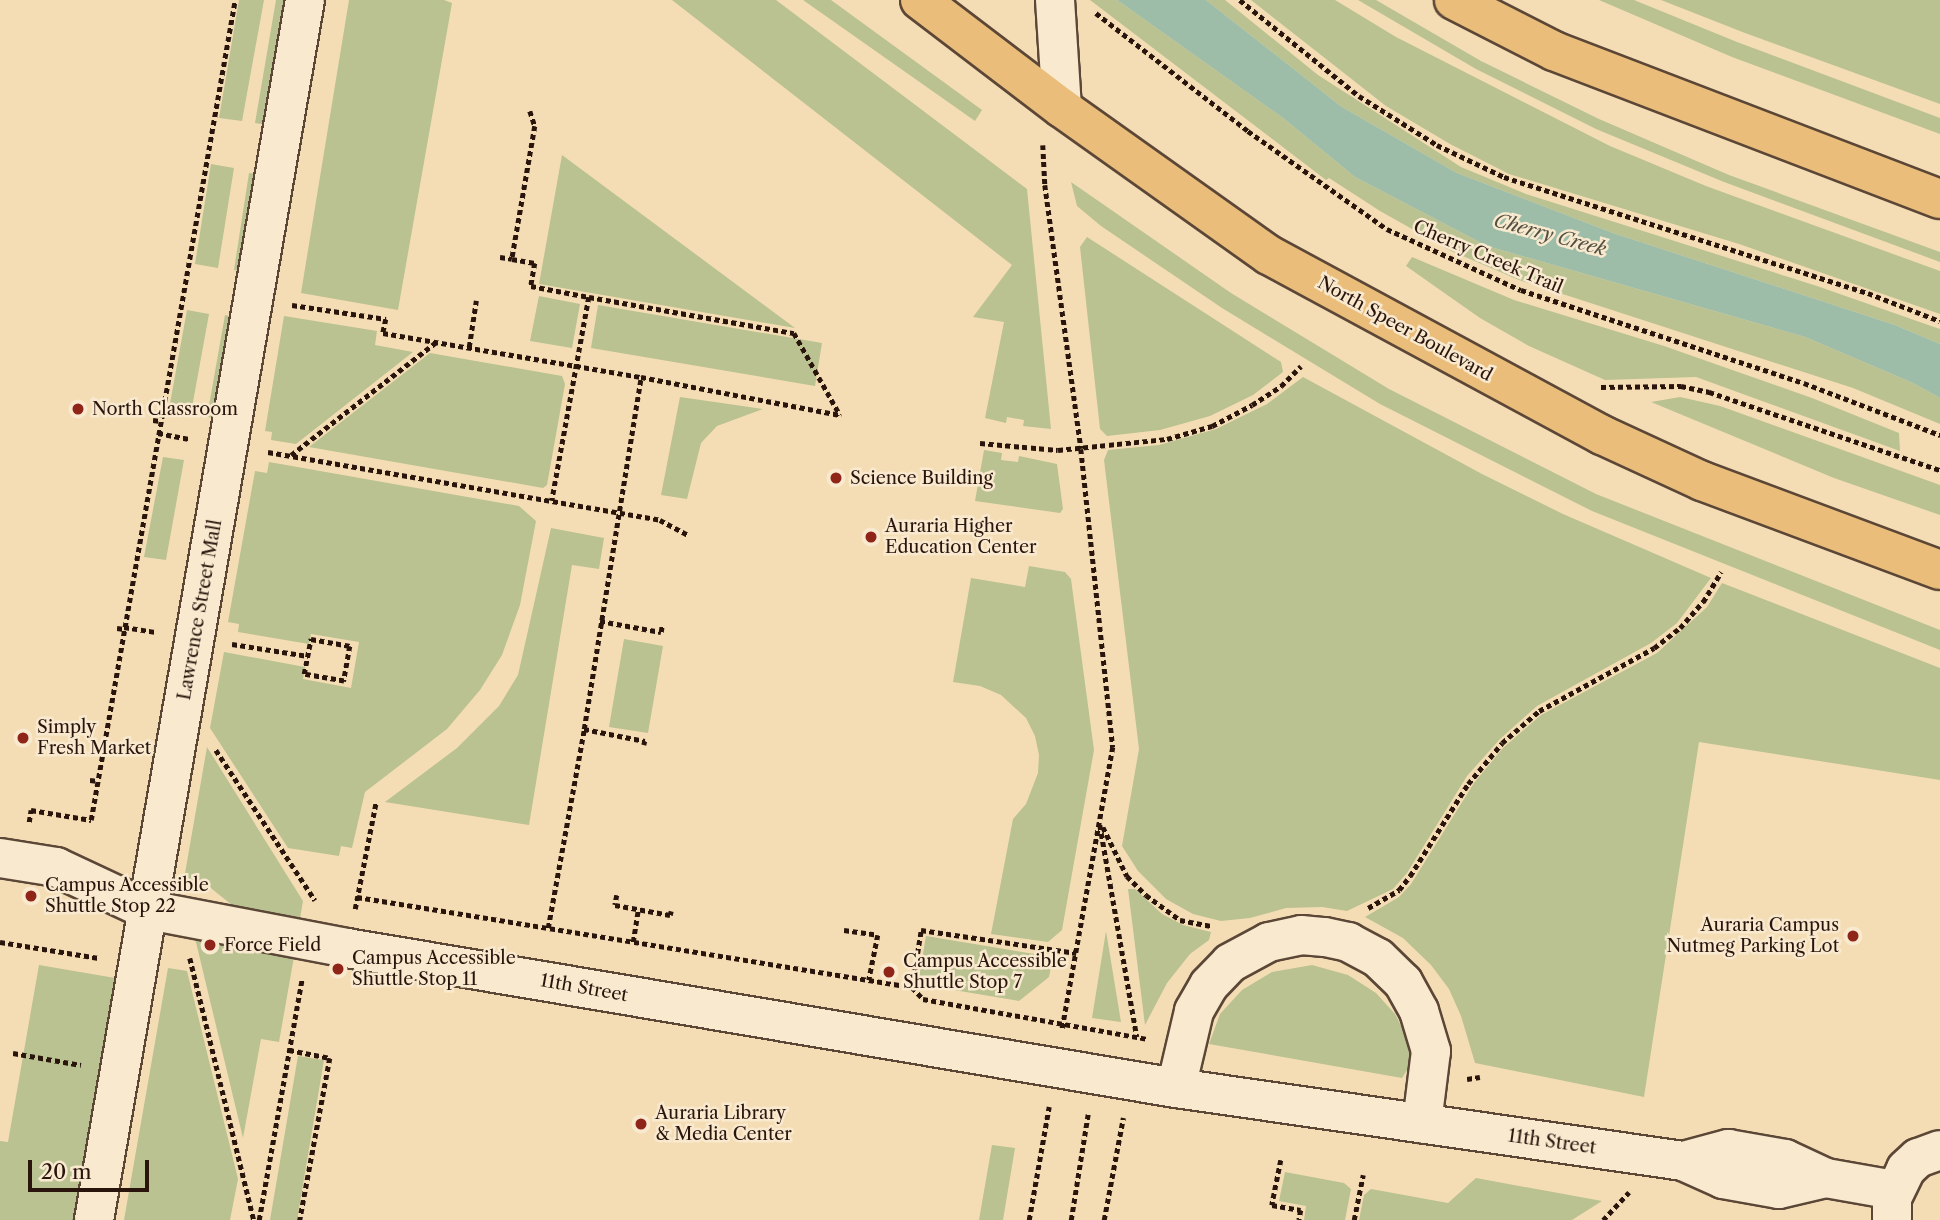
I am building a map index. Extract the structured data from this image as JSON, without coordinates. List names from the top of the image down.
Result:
{
  "streets": {
    "main road": ["North Speer Boulevard"],
    "street": ["Lawrence Street Mall", "11th Street"],
    "path": ["Cherry Creek Trail"]
  },
  "crossings": [
    ["Lawrence Street Mall", "11th Street"]
  ],
  "water": ["Cherry Creek"],
  "places": [
    "North Classroom",
    "Science Building",
    "Auraria Higher Education Center",
    "Simply Fresh Market",
    "Campus Accessible Shuttle Stop 22",
    "Auraria Campus Nutmeg Parking Lot",
    "Force Field",
    "Campus Accessible Shuttle Stop 11",
    "Campus Accessible Shuttle Stop 7",
    "Auraria Library & Media Center"
  ],
  "scale_bar": "20 m"
}
